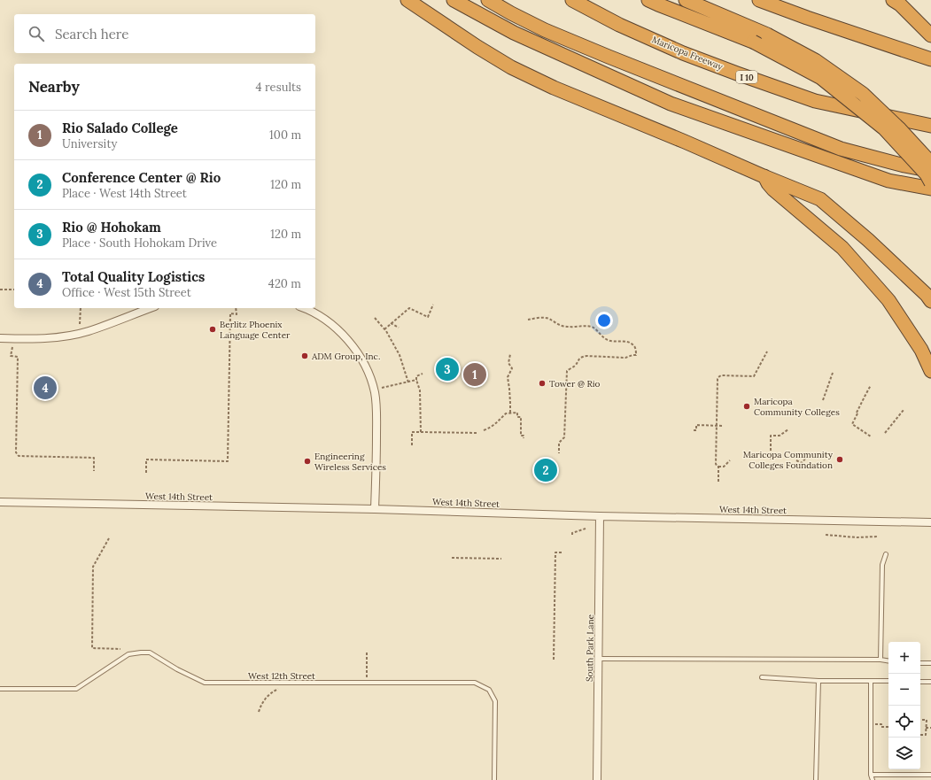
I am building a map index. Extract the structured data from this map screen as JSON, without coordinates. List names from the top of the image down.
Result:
{
  "streets": {
    "highway": ["Maricopa Freeway", "I 10"],
    "street": ["West 14th Street", "South Park Lane"],
    "lane": ["West 12th Street"]
  },
  "crossings": [
    ["West 14th Street", "South Park Lane"]
  ],
  "places": [
    "Berlitz Phoenix Language Center",
    "ADM Group, Inc.",
    "Tower @ Rio",
    "Maricopa Community Colleges",
    "Maricopa Community Colleges Foundation",
    "Engineering Wireless Services"
  ],
  "page": {
    "search": "Search here",
    "heading": ["Nearby", "4 results"],
    "list": [
      {
        "mark": "1",
        "name": "Rio Salado College",
        "note": "University",
        "value": "100 m"
      },
      {
        "mark": "2",
        "name": "Conference Center @ Rio",
        "note": "Place · West 14th Street",
        "value": "120 m"
      },
      {
        "mark": "3",
        "name": "Rio @ Hohokam",
        "note": "Place · South Hohokam Drive",
        "value": "120 m"
      },
      {
        "mark": "4",
        "name": "Total Quality Logistics",
        "note": "Office · West 15th Street",
        "value": "420 m"
      }
    ],
    "pins": [
      "3",
      "1",
      "4",
      "2"
    ],
    "map_buttons": ["+", "−"]
  }
}
